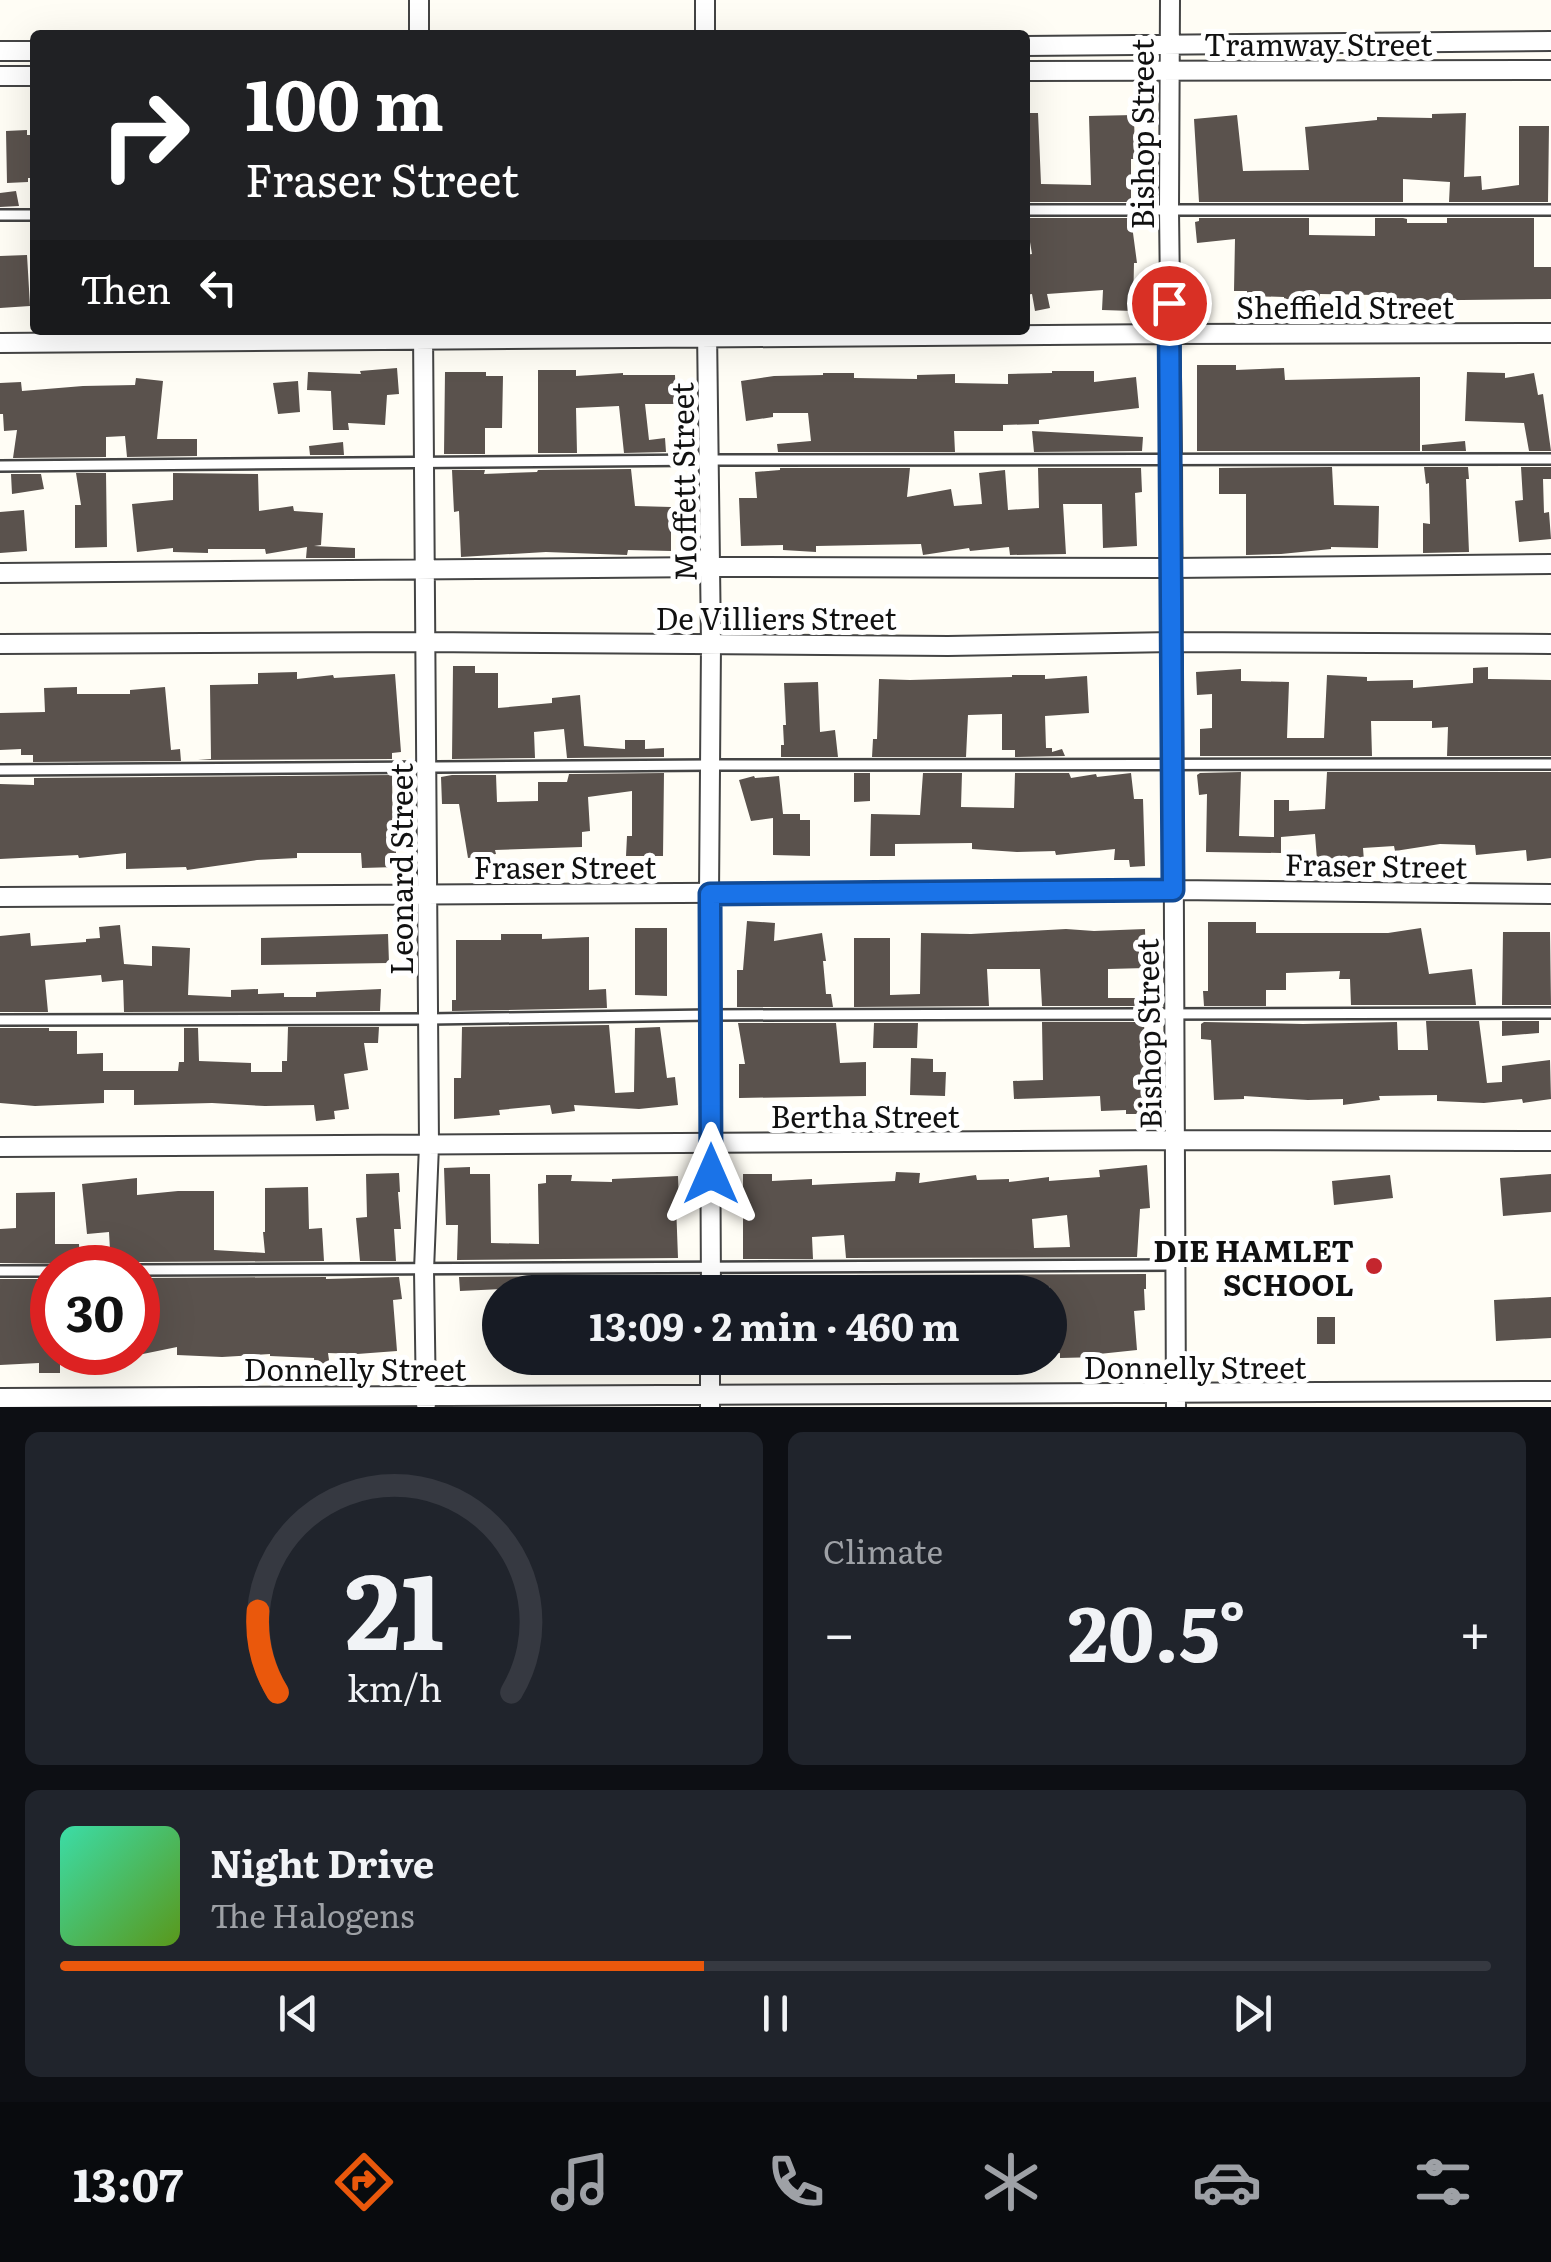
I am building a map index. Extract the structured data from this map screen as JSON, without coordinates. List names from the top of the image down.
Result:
{
  "streets": {
    "street": [
      "Tramway Street",
      "Bishop Street",
      "Sheffield Street",
      "Moffett Street",
      "De Villiers Street",
      "Fraser Street",
      "Leonard Street",
      "Bertha Street",
      "Donnelly Street"
    ]
  },
  "crossings": [
    ["Tramway Street", "Bishop Street"],
    ["Bishop Street", "Sheffield Street"],
    ["Bishop Street", "De Villiers Street"],
    ["Bishop Street", "Fraser Street"],
    ["Bishop Street", "Bertha Street"],
    ["Bishop Street", "Donnelly Street"],
    ["Sheffield Street", "Leonard Street"],
    ["Moffett Street", "De Villiers Street"],
    ["Moffett Street", "Fraser Street"],
    ["Moffett Street", "Bertha Street"],
    ["De Villiers Street", "Leonard Street"],
    ["Fraser Street", "Leonard Street"],
    ["Leonard Street", "Bertha Street"],
    ["Leonard Street", "Donnelly Street"]
  ],
  "places": ["DIE HAMLET SCHOOL"],
  "page": {
    "turn": ["100 m", "Fraser Street"],
    "then": "Then",
    "limit": "30",
    "trip": "13:09 · 2 min · 460 m",
    "tile": "Climate",
    "heat": ["−", "20.5°", "+"],
    "song": ["Night Drive", "The Halogens"],
    "tabs": "13:07",
    "gauge": ["21", "km/h"]
  }
}
